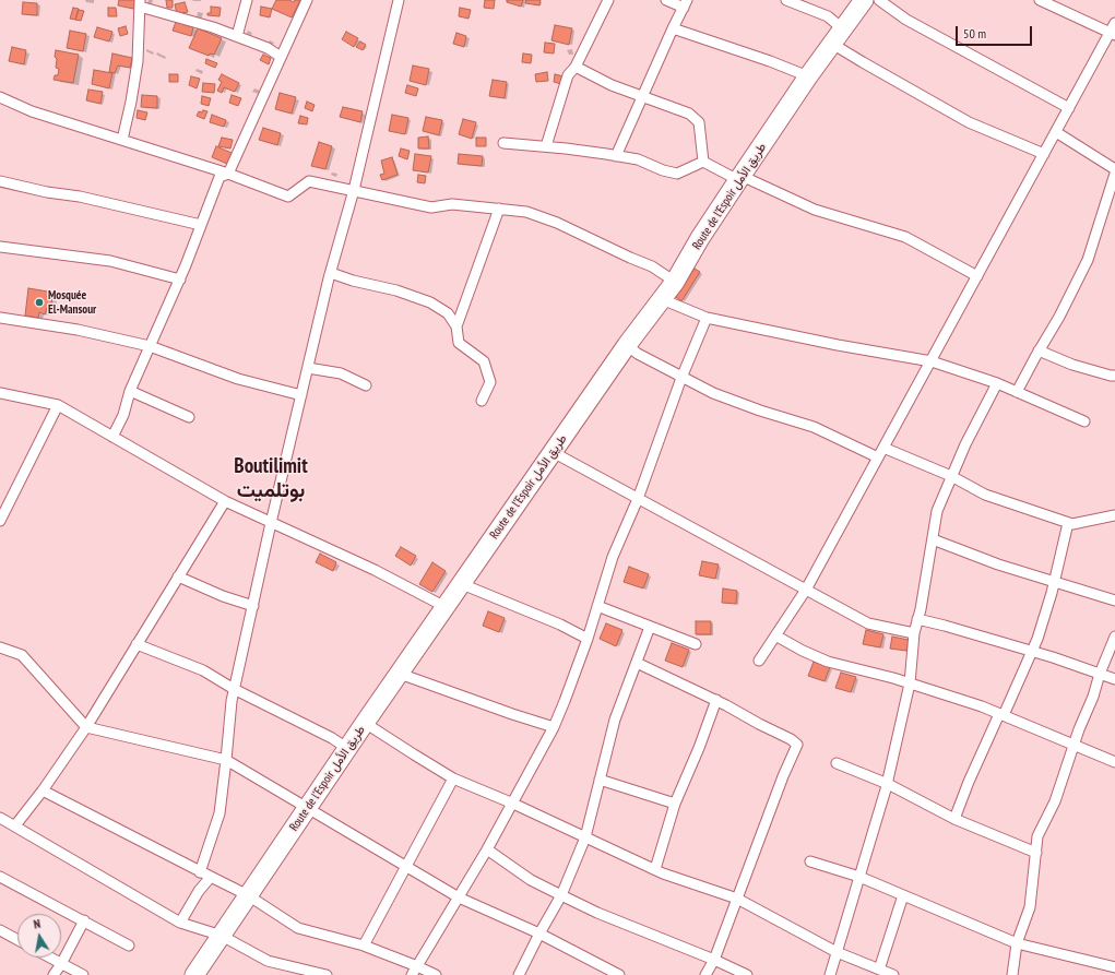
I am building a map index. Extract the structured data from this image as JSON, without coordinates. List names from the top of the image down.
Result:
{
  "streets": {
    "highway": ["Route de l’Espoir طريق الأمل"]
  },
  "districts": ["Boutilimit بوتلميت"],
  "places": ["Mosquée El-Mansour"],
  "scale_bar": "50 m",
  "north": "top"
}
